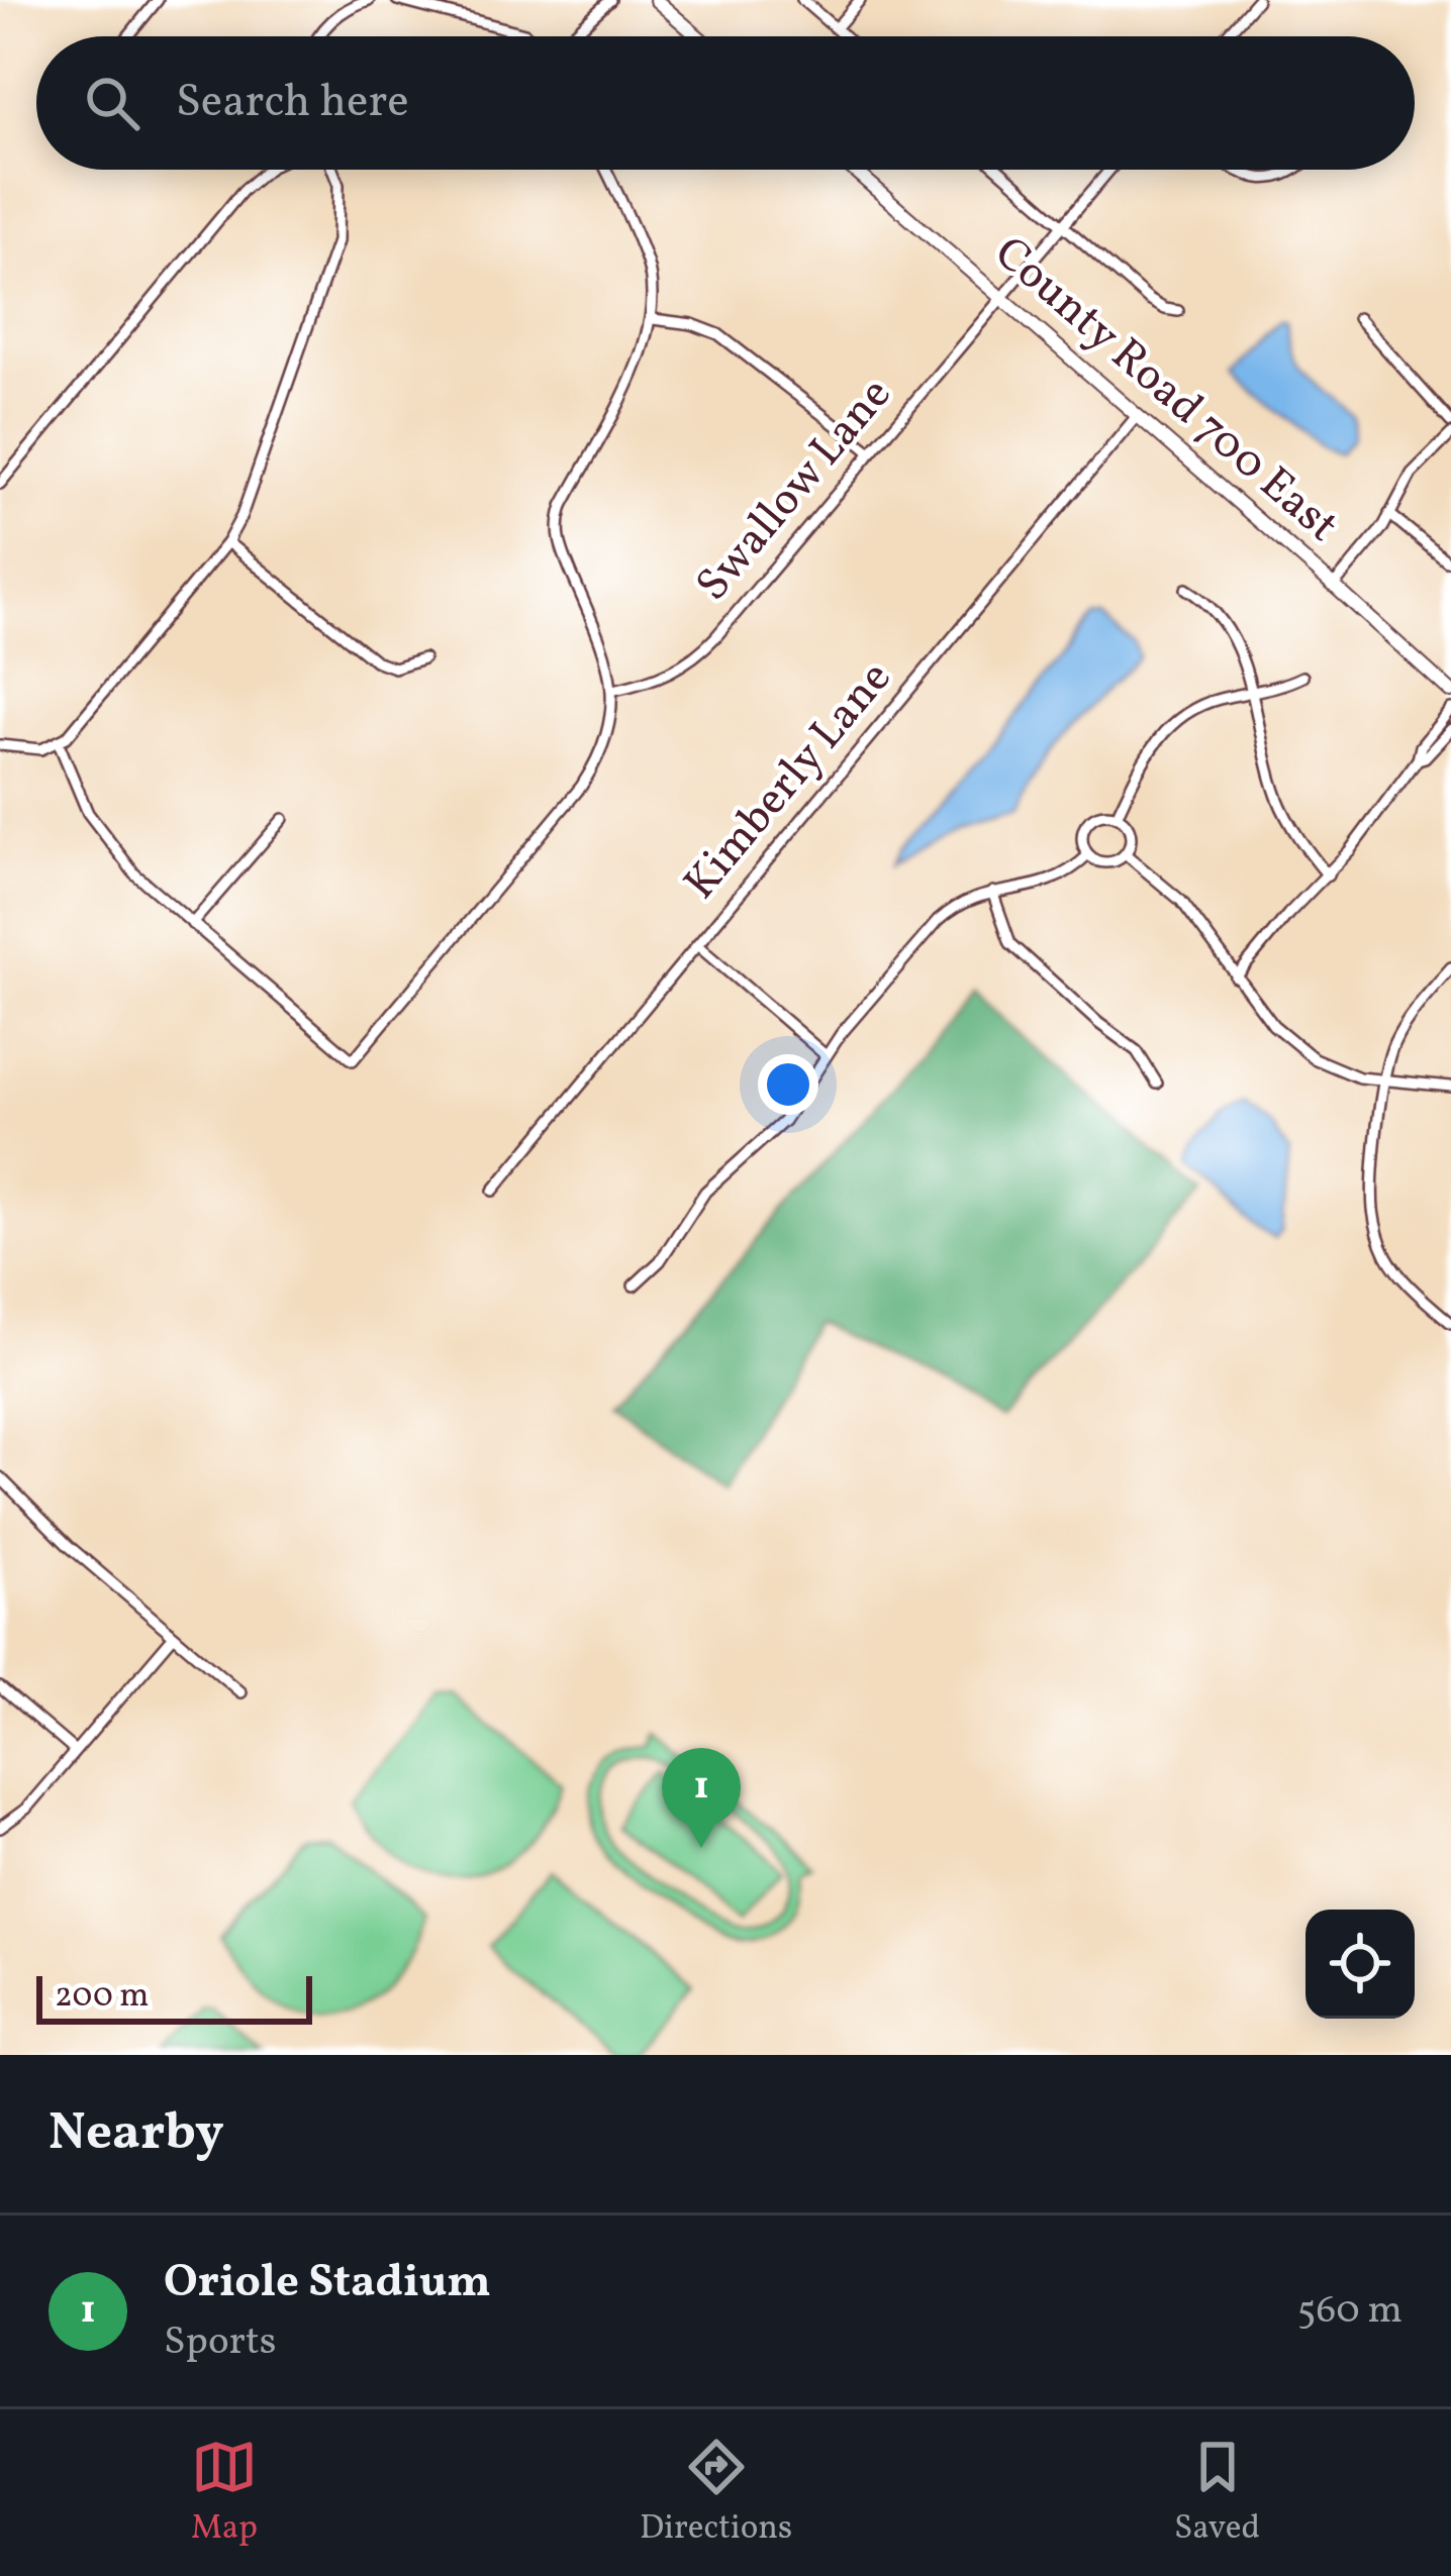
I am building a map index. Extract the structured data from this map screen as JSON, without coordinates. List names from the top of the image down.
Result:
{
  "streets": {
    "main road": ["County Road 700 East"],
    "street": ["Swallow Lane", "Kimberly Lane"]
  },
  "crossings": [
    ["County Road 700 East", "Swallow Lane"],
    ["County Road 700 East", "Kimberly Lane"]
  ],
  "scale_bar": "200 m",
  "page": {
    "search": "Search here",
    "pins": "1",
    "scale": "200 m",
    "heading": "Nearby",
    "list": [
      {
        "mark": "1",
        "name": "Oriole Stadium",
        "note": "Sports",
        "value": "560 m"
      }
    ],
    "nav": ["Map", "Directions", "Saved"]
  }
}
